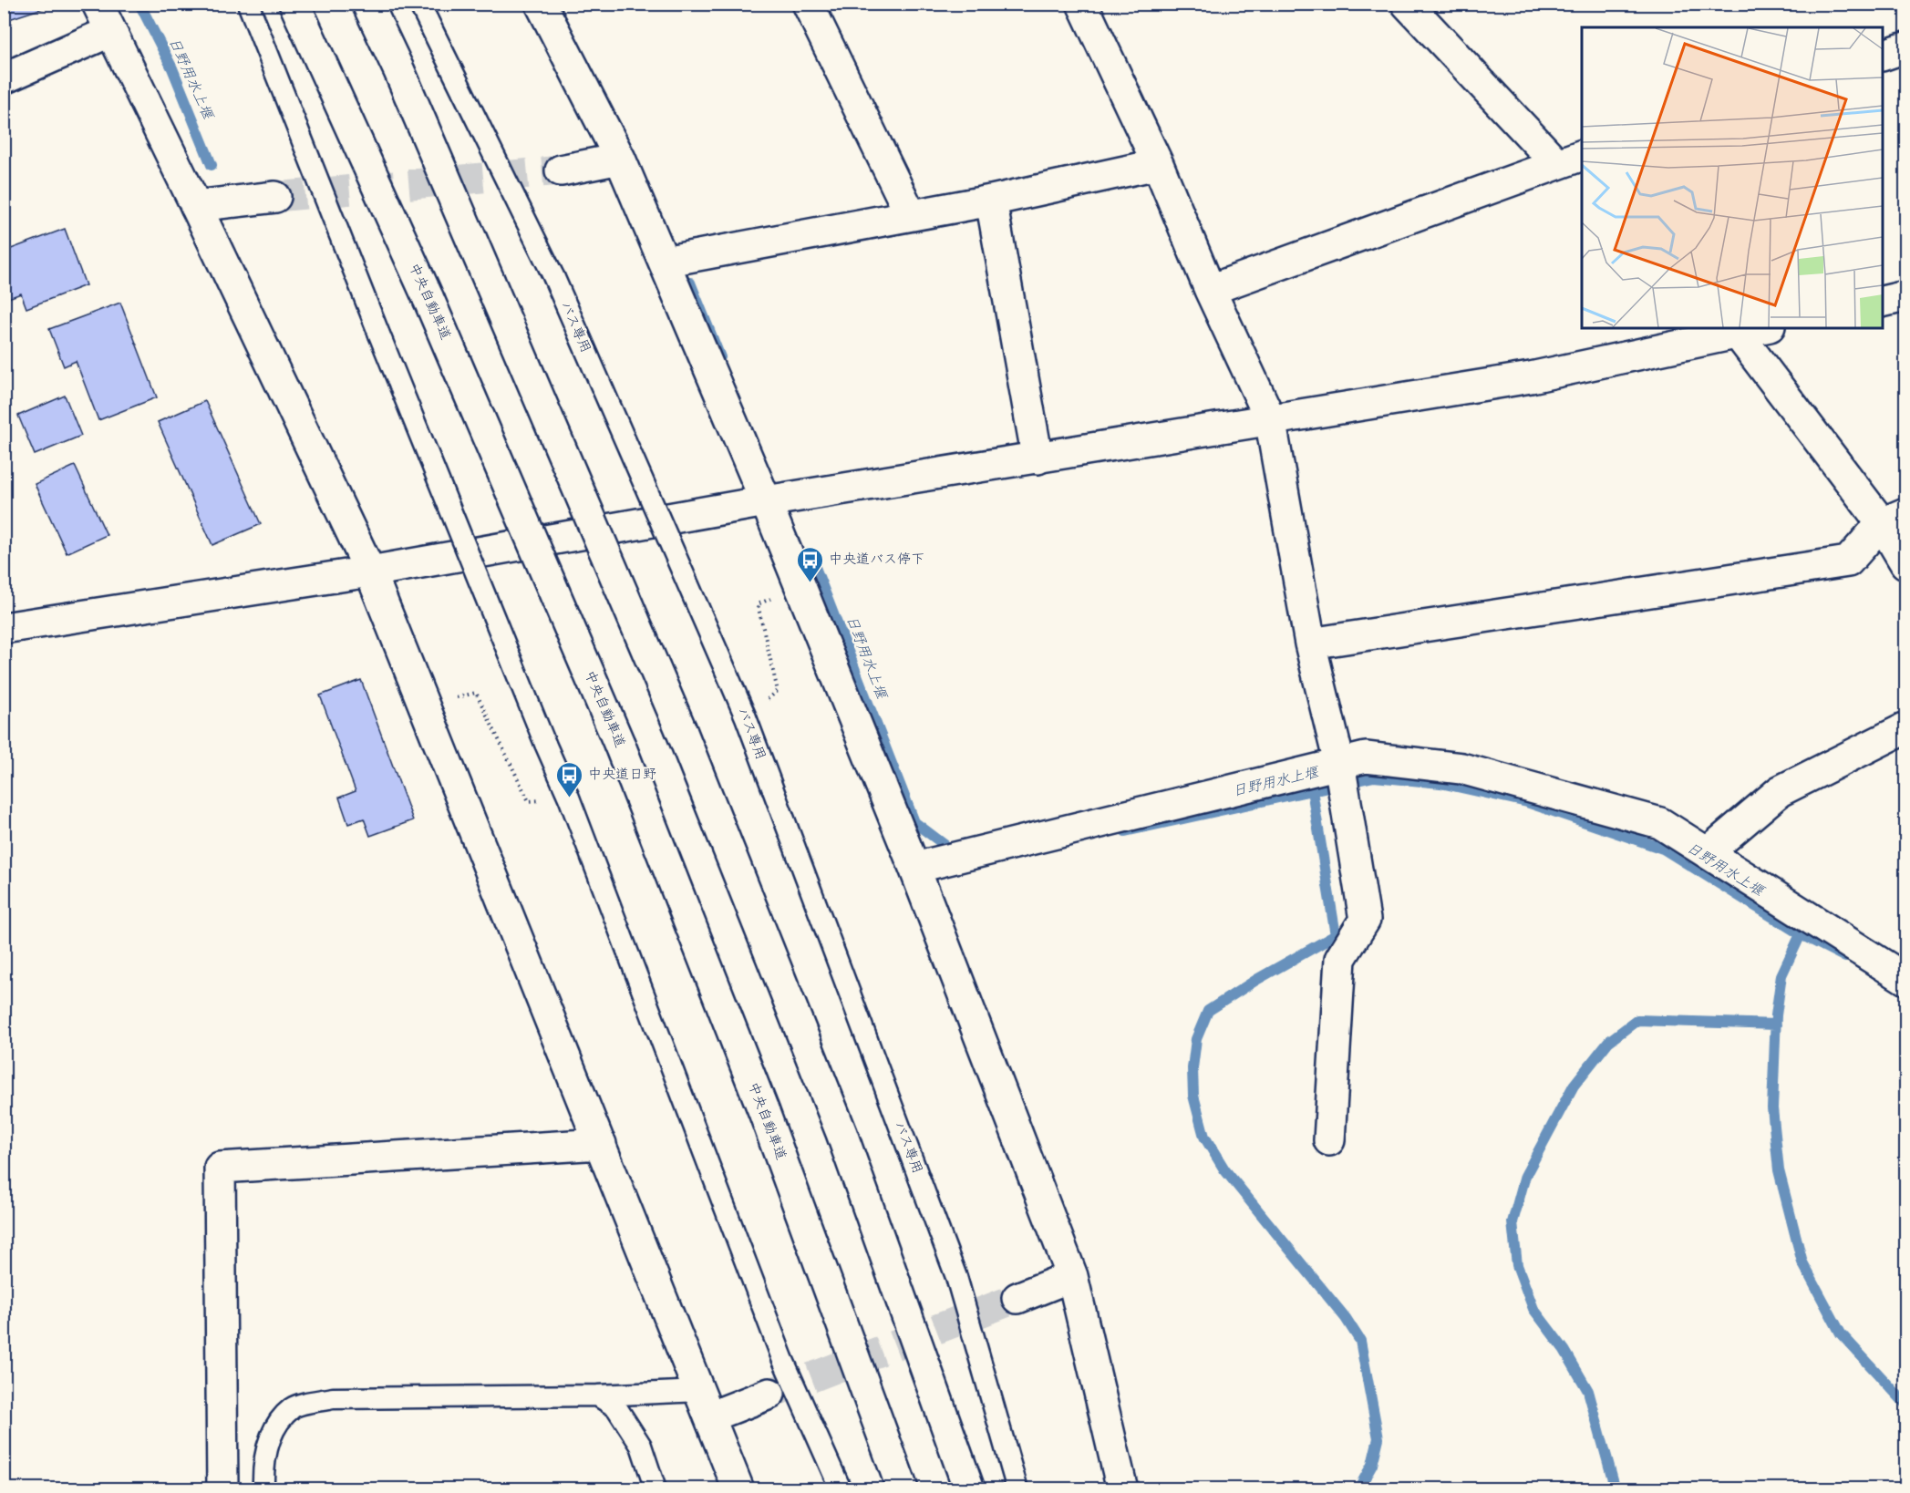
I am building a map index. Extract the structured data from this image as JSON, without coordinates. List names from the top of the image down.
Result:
{
  "streets": {
    "main road": ["中央自動車道"],
    "lane": ["バス専用"]
  },
  "water": ["日野用水上堰"],
  "places": {
    "bus stop": ["中央道バス停下", "中央道日野"]
  }
}
